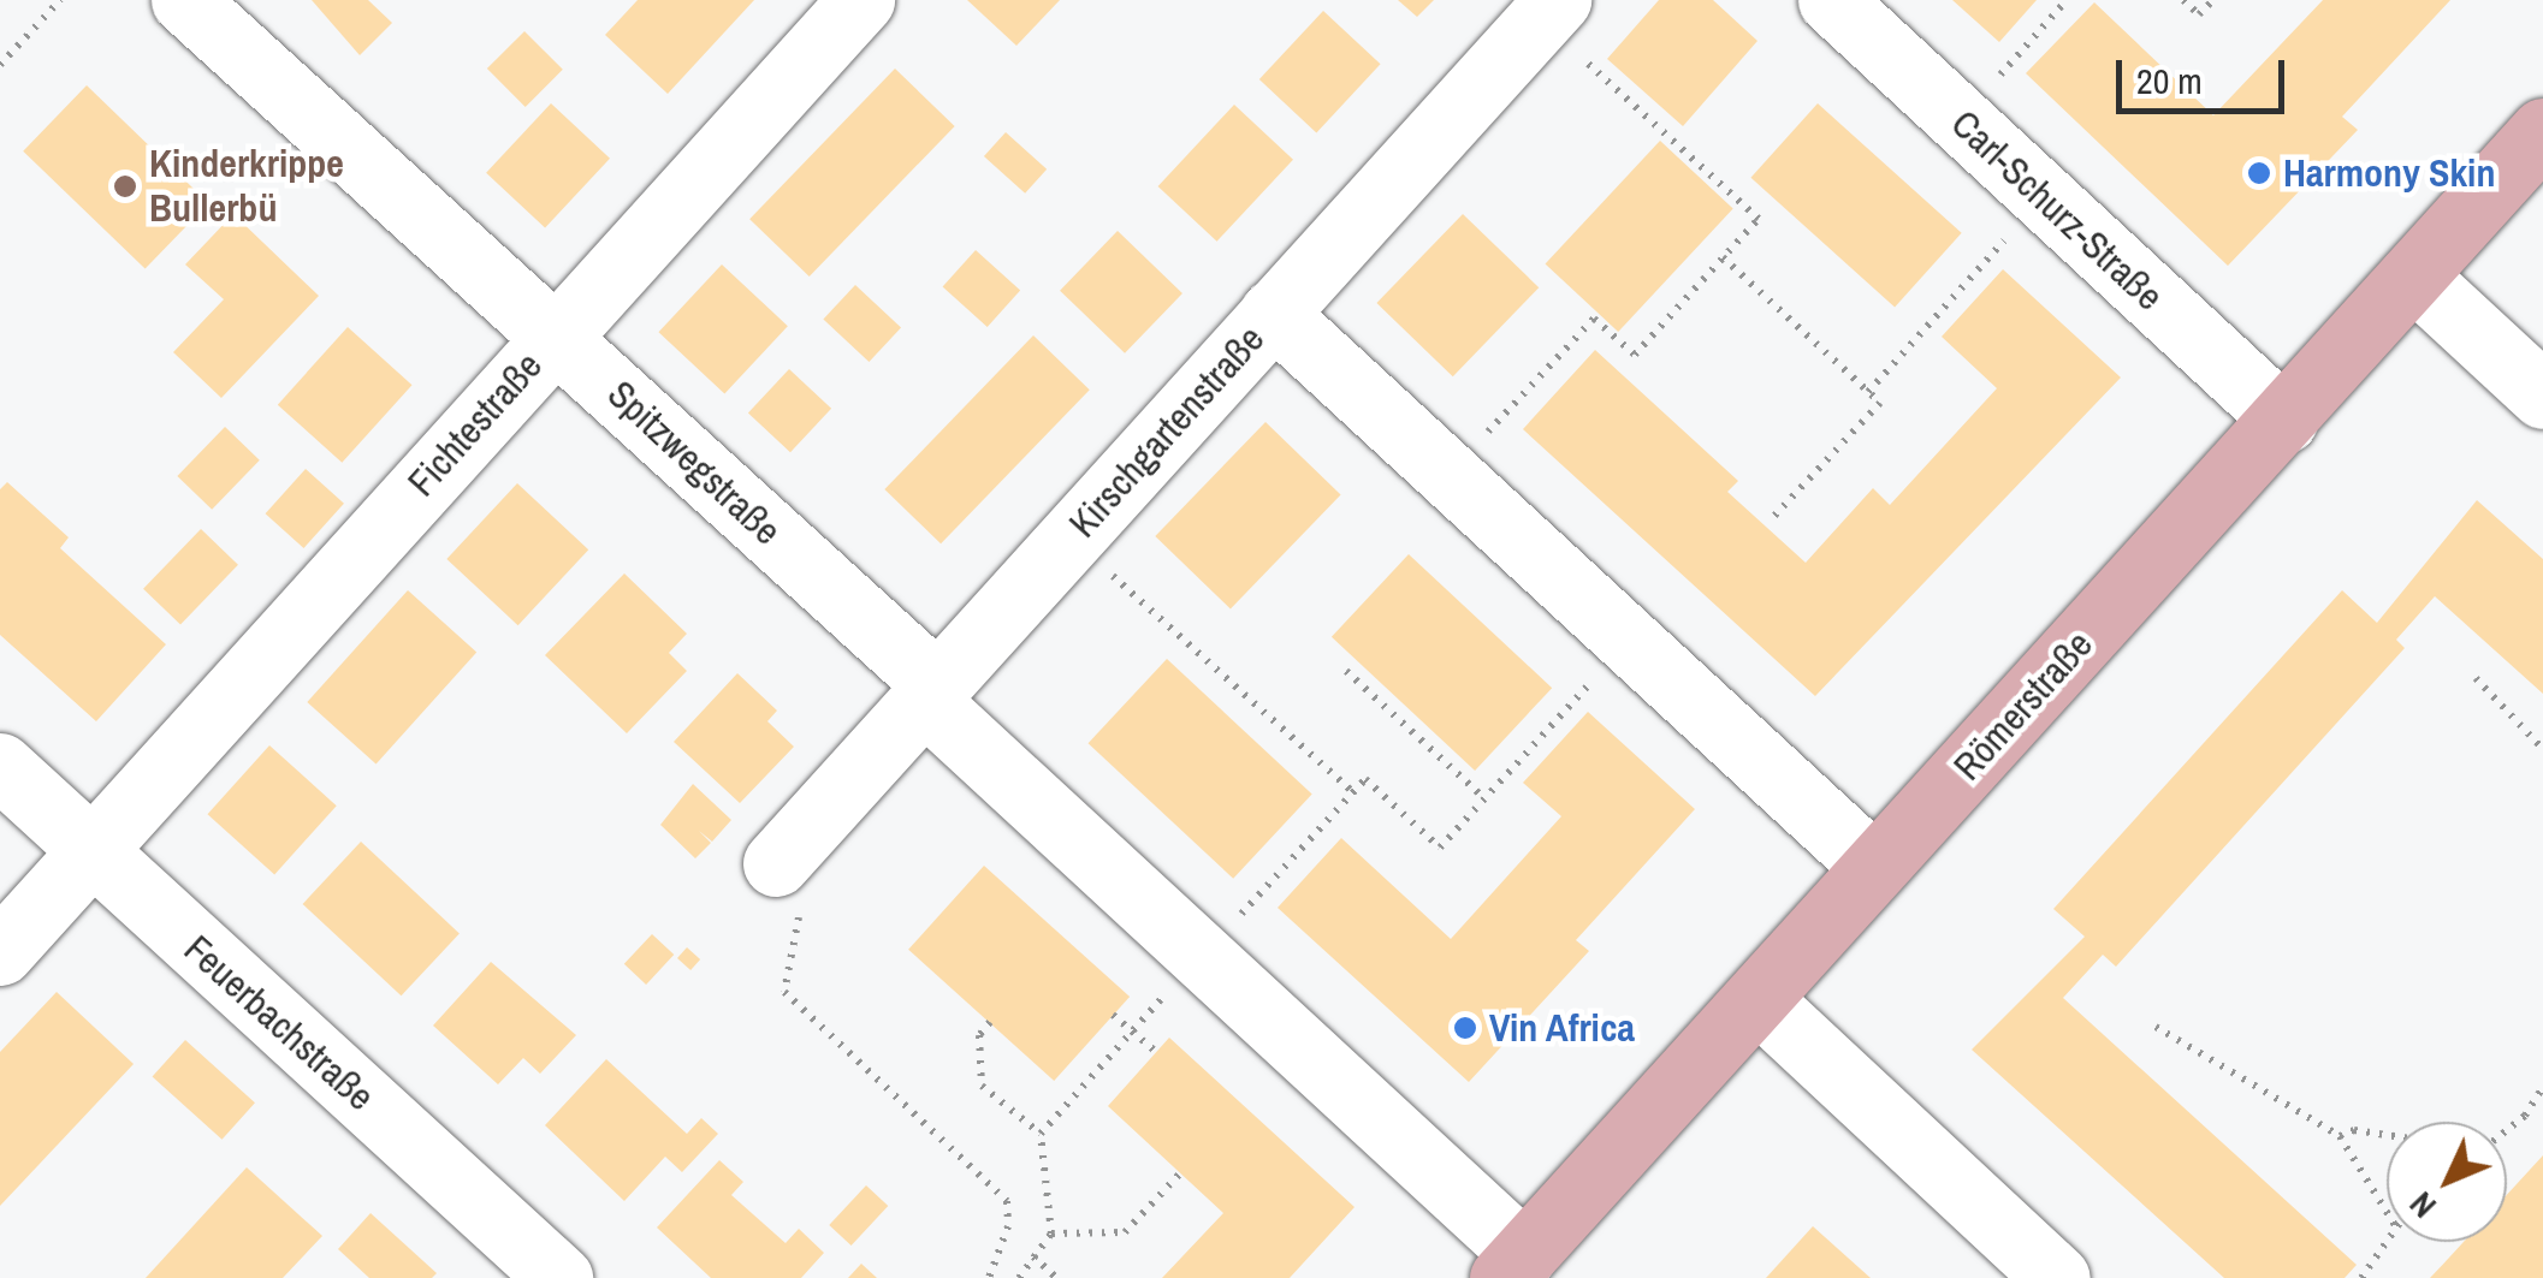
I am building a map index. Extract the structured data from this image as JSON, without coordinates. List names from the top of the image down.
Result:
{
  "streets": {
    "main road": ["Römerstraße"],
    "street": [
      "Carl-Schurz-Straße",
      "Fichtestraße",
      "Kirschgartenstraße",
      "Spitzwegstraße",
      "Feuerbachstraße"
    ]
  },
  "crossings": [
    ["Carl-Schurz-Straße", "Römerstraße"],
    ["Fichtestraße", "Spitzwegstraße"],
    ["Fichtestraße", "Feuerbachstraße"],
    ["Kirschgartenstraße", "Spitzwegstraße"],
    ["Spitzwegstraße", "Römerstraße"]
  ],
  "places": ["Harmony Skin", "Kinderkrippe Bullerbü", "Vin Africa"],
  "scale_bar": "20 m",
  "north": "bottom left"
}
